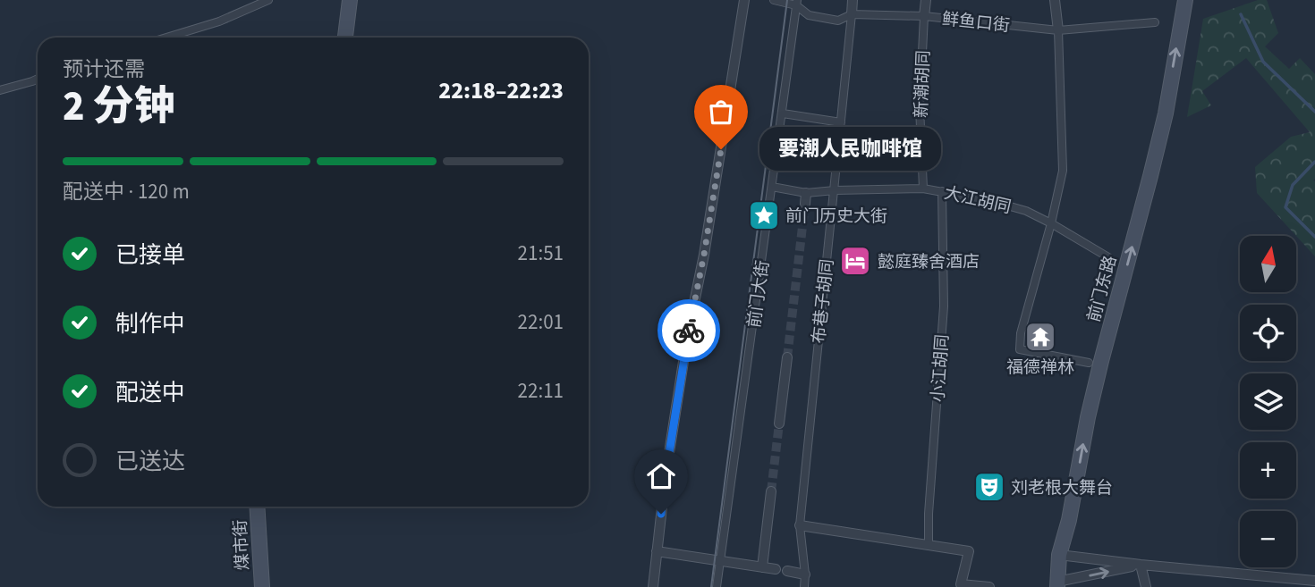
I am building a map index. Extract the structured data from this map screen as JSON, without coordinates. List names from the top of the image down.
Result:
{
  "streets": {
    "main road": ["前门东路", "煤市街"],
    "street": [
      "鲜鱼口街",
      "新潮胡同",
      "大江胡同",
      "前门大街",
      "布巷子胡同",
      "小江胡同"
    ]
  },
  "crossings": [
    ["鲜鱼口街", "新潮胡同"],
    ["鲜鱼口街", "前门大街"],
    ["鲜鱼口街", "布巷子胡同"],
    ["新潮胡同", "大江胡同"],
    ["大江胡同", "前门大街"],
    ["大江胡同", "布巷子胡同"],
    ["大江胡同", "小江胡同"]
  ],
  "one_way": ["前门东路"],
  "places": {
    "other": ["要潮人民咖啡馆"],
    "place": ["前门历史大街"],
    "hotel": ["懿庭臻舍酒店"],
    "temple": ["福德禅林"],
    "theatre": ["刘老根大舞台"]
  },
  "north": "top",
  "page": {
    "heading": ["2 分钟", "预计还需", "22:18–22:23"],
    "bubble": "要潮人民咖啡馆",
    "bar": "配送中 · 120 m",
    "list": [
      ["已接单", "21:51"],
      ["制作中", "22:01"],
      ["配送中", "22:11"],
      "已送达"
    ],
    "map_buttons": ["+", "−"]
  }
}
